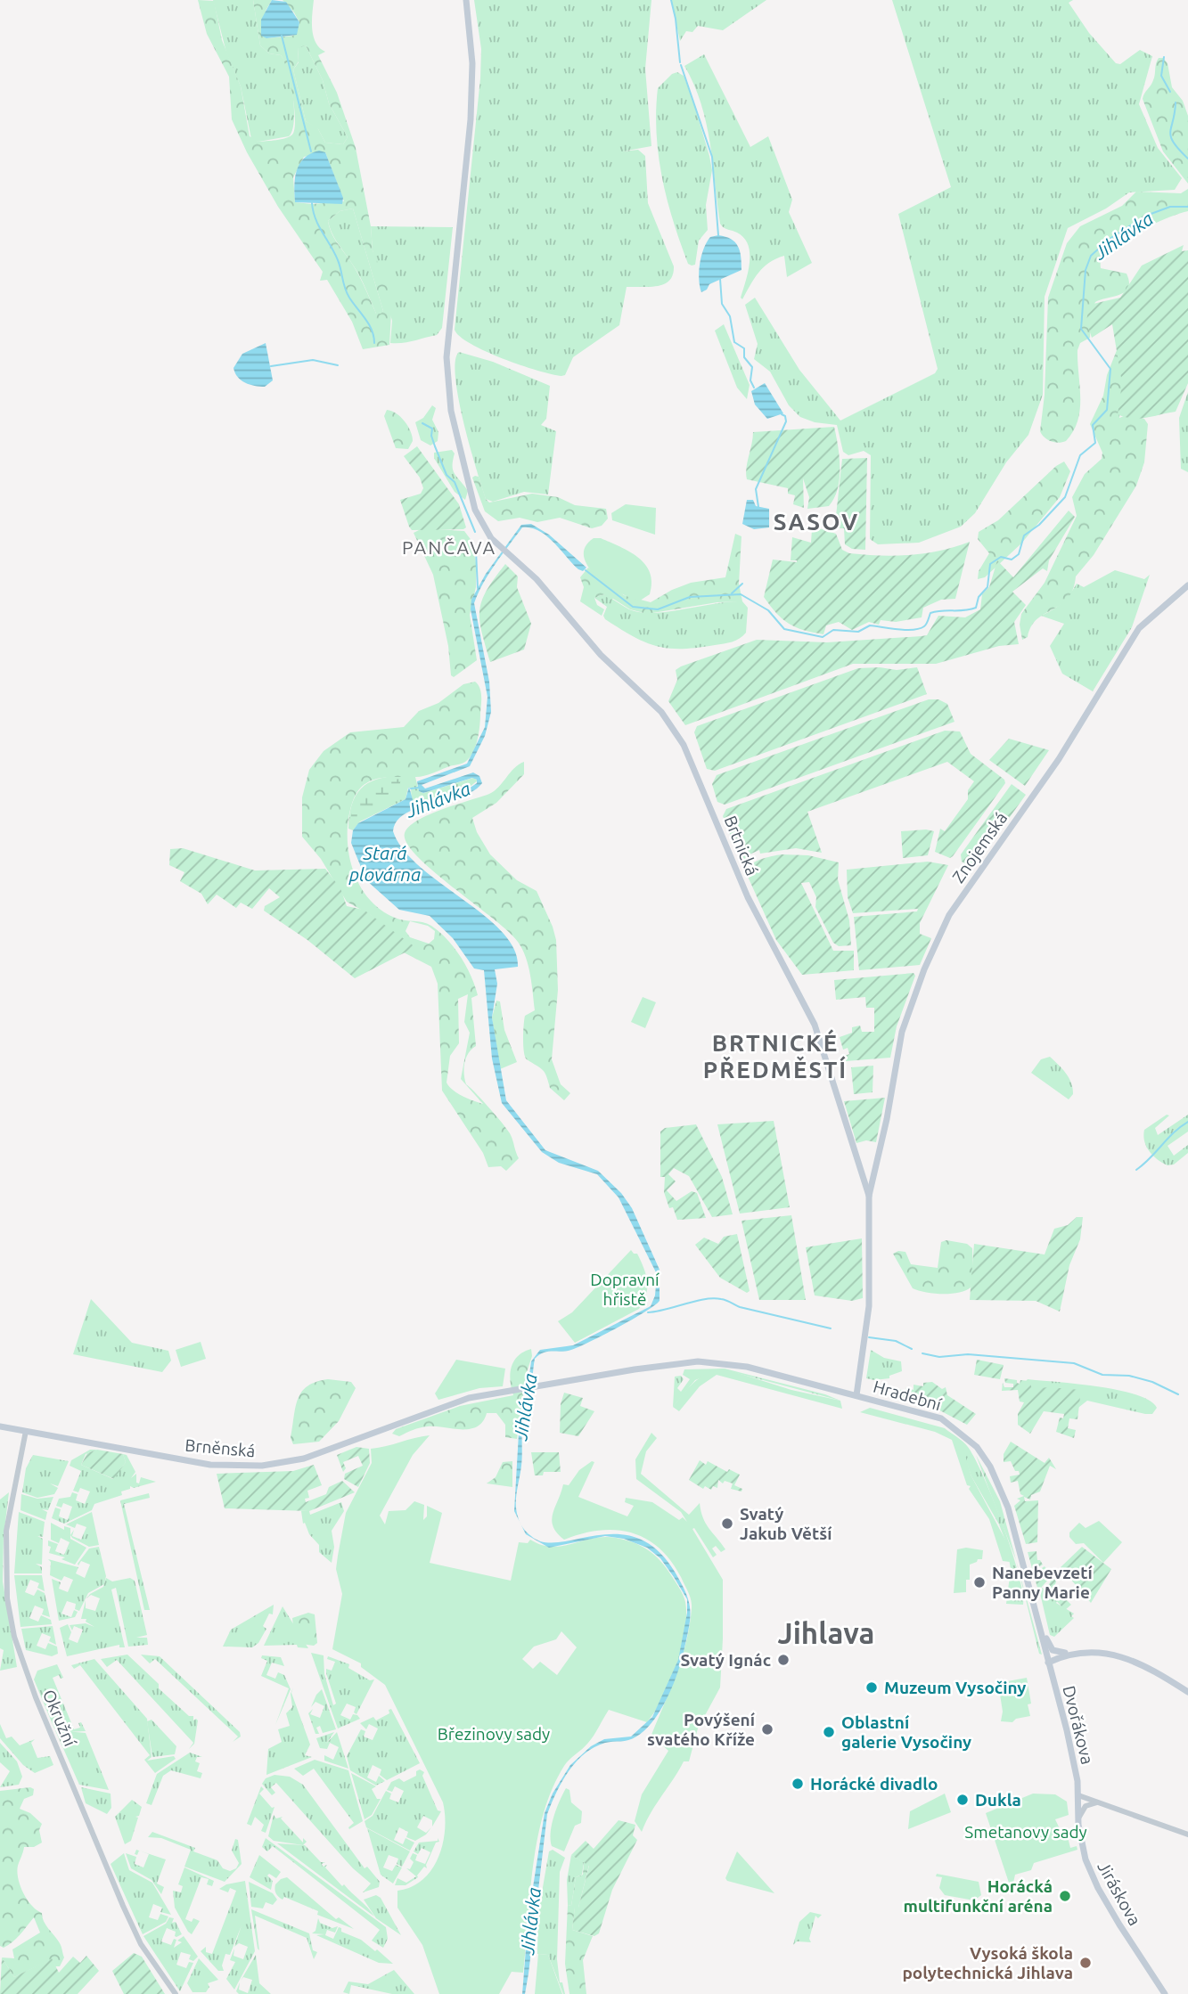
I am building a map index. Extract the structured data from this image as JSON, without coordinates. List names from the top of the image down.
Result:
{
  "streets": {
    "main road": [
      "Brtnická",
      "Znojemská",
      "Hradební",
      "Brněnská",
      "Dvořákova",
      "Jiráskova"
    ],
    "street": ["Okružní"]
  },
  "crossings": [
    ["Brtnická", "Znojemská"],
    ["Znojemská", "Hradební"],
    ["Hradební", "Brněnská"],
    ["Hradební", "Dvořákova"],
    ["Brněnská", "Okružní"],
    ["Dvořákova", "Jiráskova"]
  ],
  "districts": [
    "SASOV",
    "PANČAVA",
    "BRTNICKÉ PŘEDMĚSTÍ",
    "Jihlava"
  ],
  "water": ["Jihlávka", "Stará plovárna"],
  "parks": ["Dopravní hřistě", "Březinovy sady", "Smetanovy sady"],
  "places": [
    "Svatý Jakub Větší",
    "Nanebevzetí Panny Marie",
    "Svatý Ignác",
    "Muzeum Vysočiny",
    "Povýšení svatého Kříže",
    "Oblastní galerie Vysočiny",
    "Horácké divadlo",
    "Dukla",
    "Horácká multifunkční aréna",
    "Vysoká škola polytechnická Jihlava"
  ]
}
